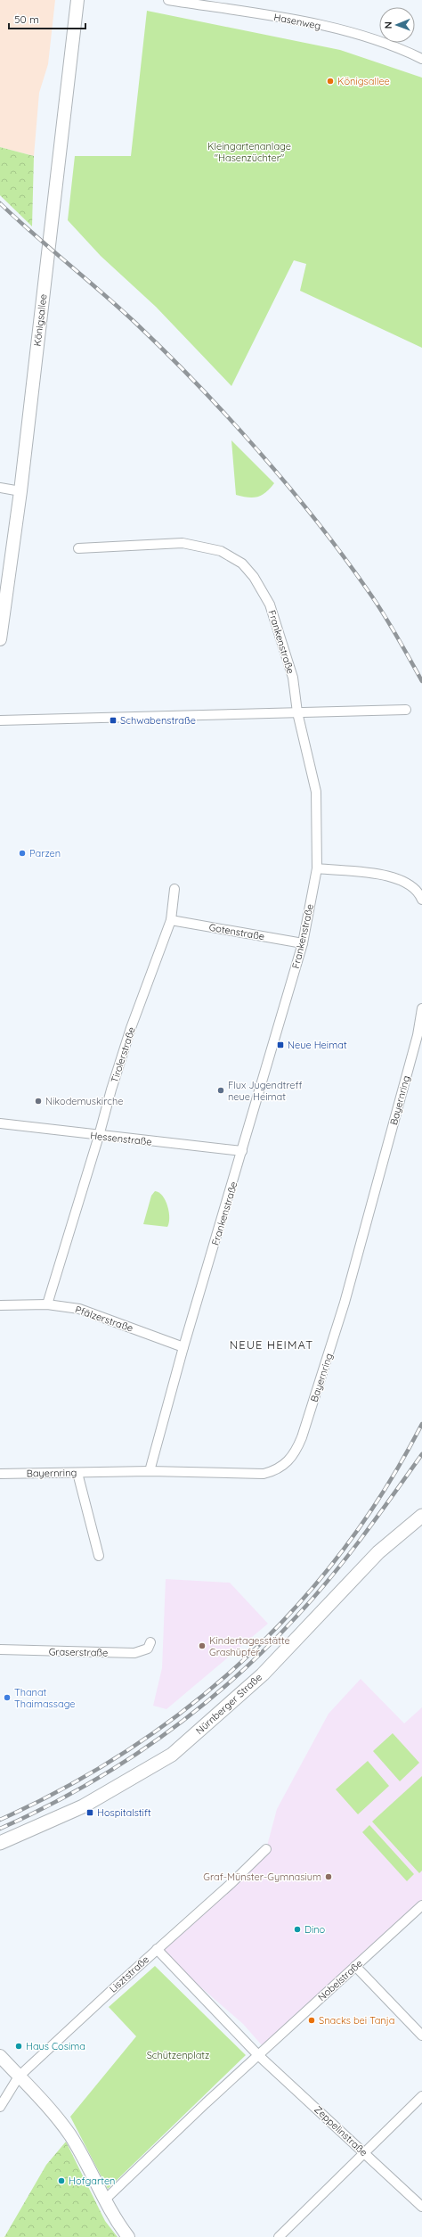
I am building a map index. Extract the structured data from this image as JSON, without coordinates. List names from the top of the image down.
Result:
{
  "streets": {
    "main road": ["Königsallee", "Nürnberger Straße"],
    "street": [
      "Hasenweg",
      "Frankenstraße",
      "Gotenstraße",
      "Tirolerstraße",
      "Bayernring",
      "Hessenstraße",
      "Pfälzerstraße",
      "Graserstraße",
      "Lisztstraße",
      "Nobelstraße",
      "Zeppelinstraße"
    ]
  },
  "crossings": [
    ["Frankenstraße", "Gotenstraße"],
    ["Frankenstraße", "Bayernring"],
    ["Frankenstraße", "Hessenstraße"],
    ["Frankenstraße", "Pfälzerstraße"],
    ["Gotenstraße", "Tirolerstraße"],
    ["Tirolerstraße", "Hessenstraße"],
    ["Tirolerstraße", "Pfälzerstraße"],
    ["Nobelstraße", "Zeppelinstraße"]
  ],
  "districts": ["NEUE HEIMAT"],
  "parks": ["Kleingartenanlage \"Hasenzüchter\"", "Schützenplatz"],
  "places": {
    "other": [
      "Königsallee",
      "Parzen",
      "Flux Jugendtreff neue Heimat",
      "Nikodemuskirche",
      "Kindertagesstätte Grashüpfer",
      "Thanat Thaimassage",
      "Graf-Münster-Gymnasium",
      "Dino",
      "Snacks bei Tanja",
      "Haus Cosima",
      "Hofgarten"
    ],
    "transit": ["Schwabenstraße", "Neue Heimat", "Hospitalstift"]
  },
  "scale_bar": "50 m",
  "north": "left"
}
